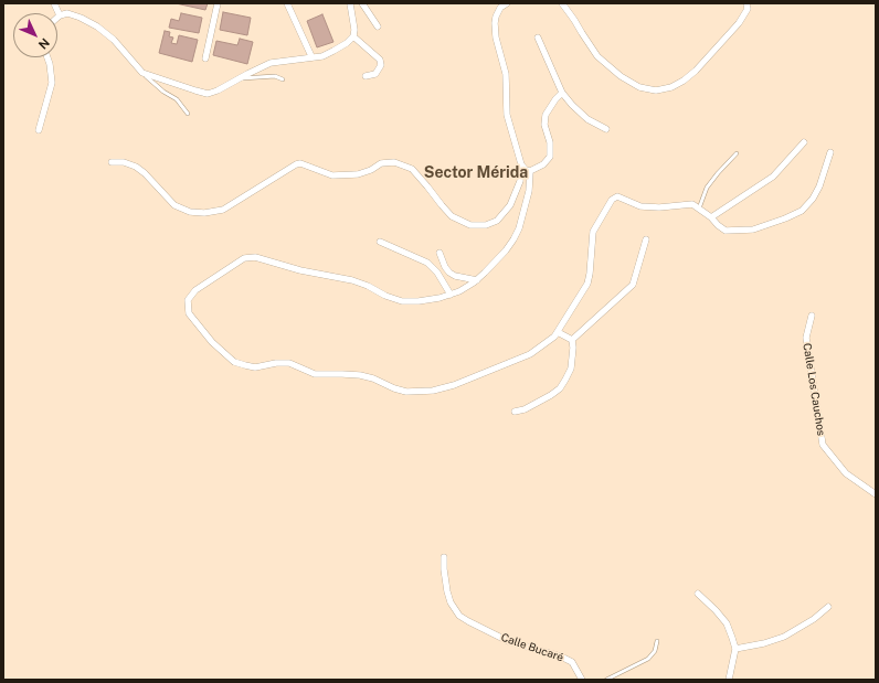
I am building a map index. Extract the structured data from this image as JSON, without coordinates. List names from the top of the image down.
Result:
{
  "streets": {
    "street": ["Calle Los Cauchos", "Calle Bucaré"]
  },
  "districts": ["Sector Mérida"],
  "north": "bottom right"
}
